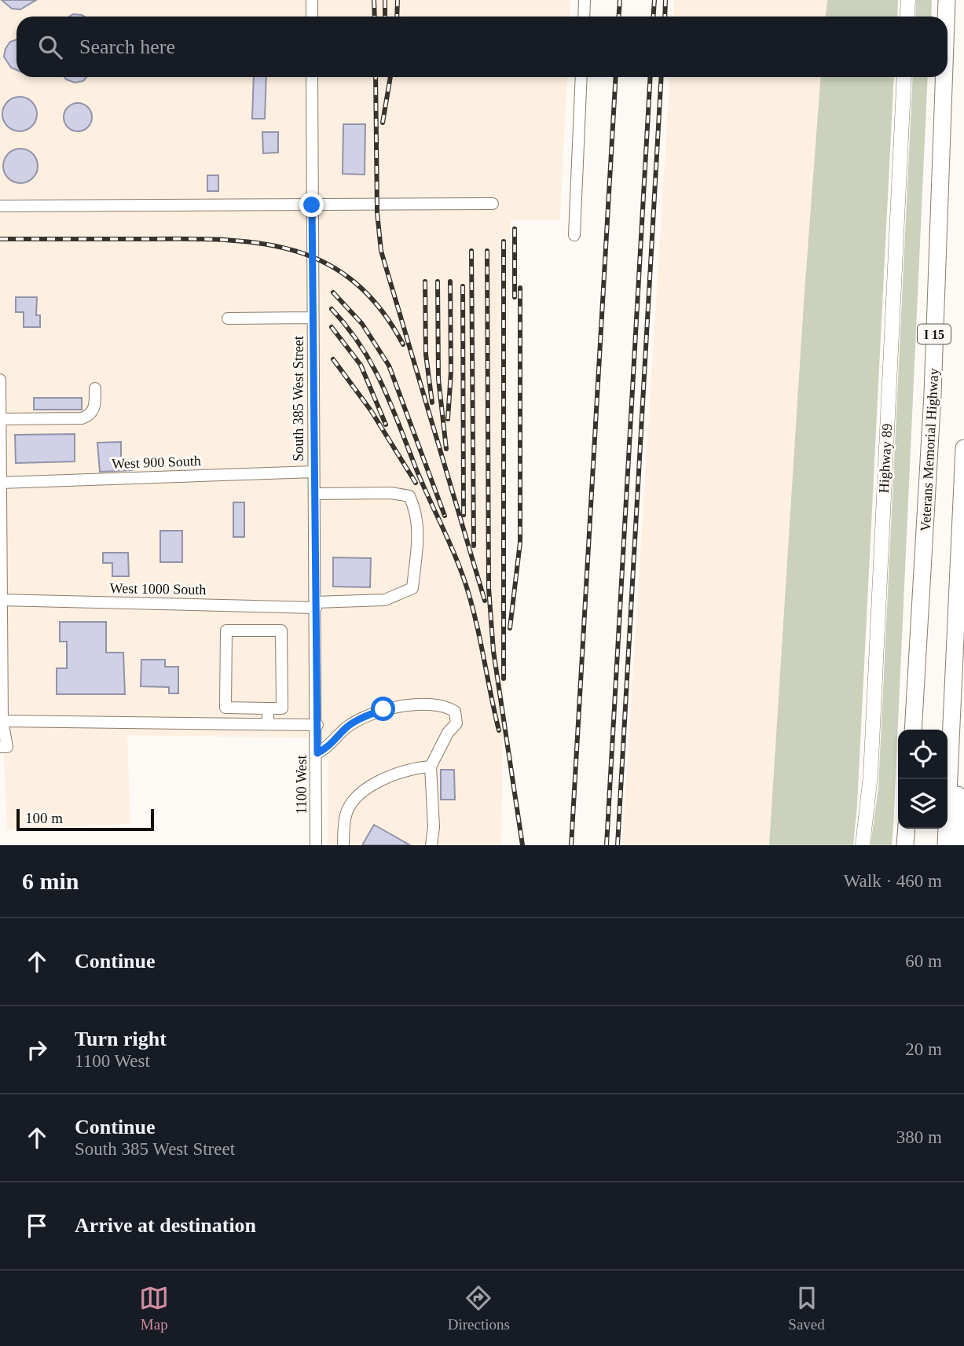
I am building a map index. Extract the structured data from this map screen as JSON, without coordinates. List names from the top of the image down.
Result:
{
  "streets": {
    "highway": ["I 15", "Veterans Memorial Highway"],
    "main road": ["Highway 89"],
    "street": [
      "South 385 West Street",
      "West 900 South",
      "West 1000 South",
      "1100 West"
    ]
  },
  "crossings": [
    ["South 385 West Street", "West 900 South"],
    ["South 385 West Street", "West 1000 South"],
    ["South 385 West Street", "1100 West"]
  ],
  "scale_bar": "100 m",
  "page": {
    "search": "Search here",
    "scale": "100 m",
    "heading": ["6 min", "Walk · 460 m"],
    "list": [
      ["Continue", "60 m"],
      ["Turn right", "1100 West", "20 m"],
      ["Continue", "South 385 West Street", "380 m"],
      "Arrive at destination"
    ],
    "nav": ["Map", "Directions", "Saved"]
  }
}
